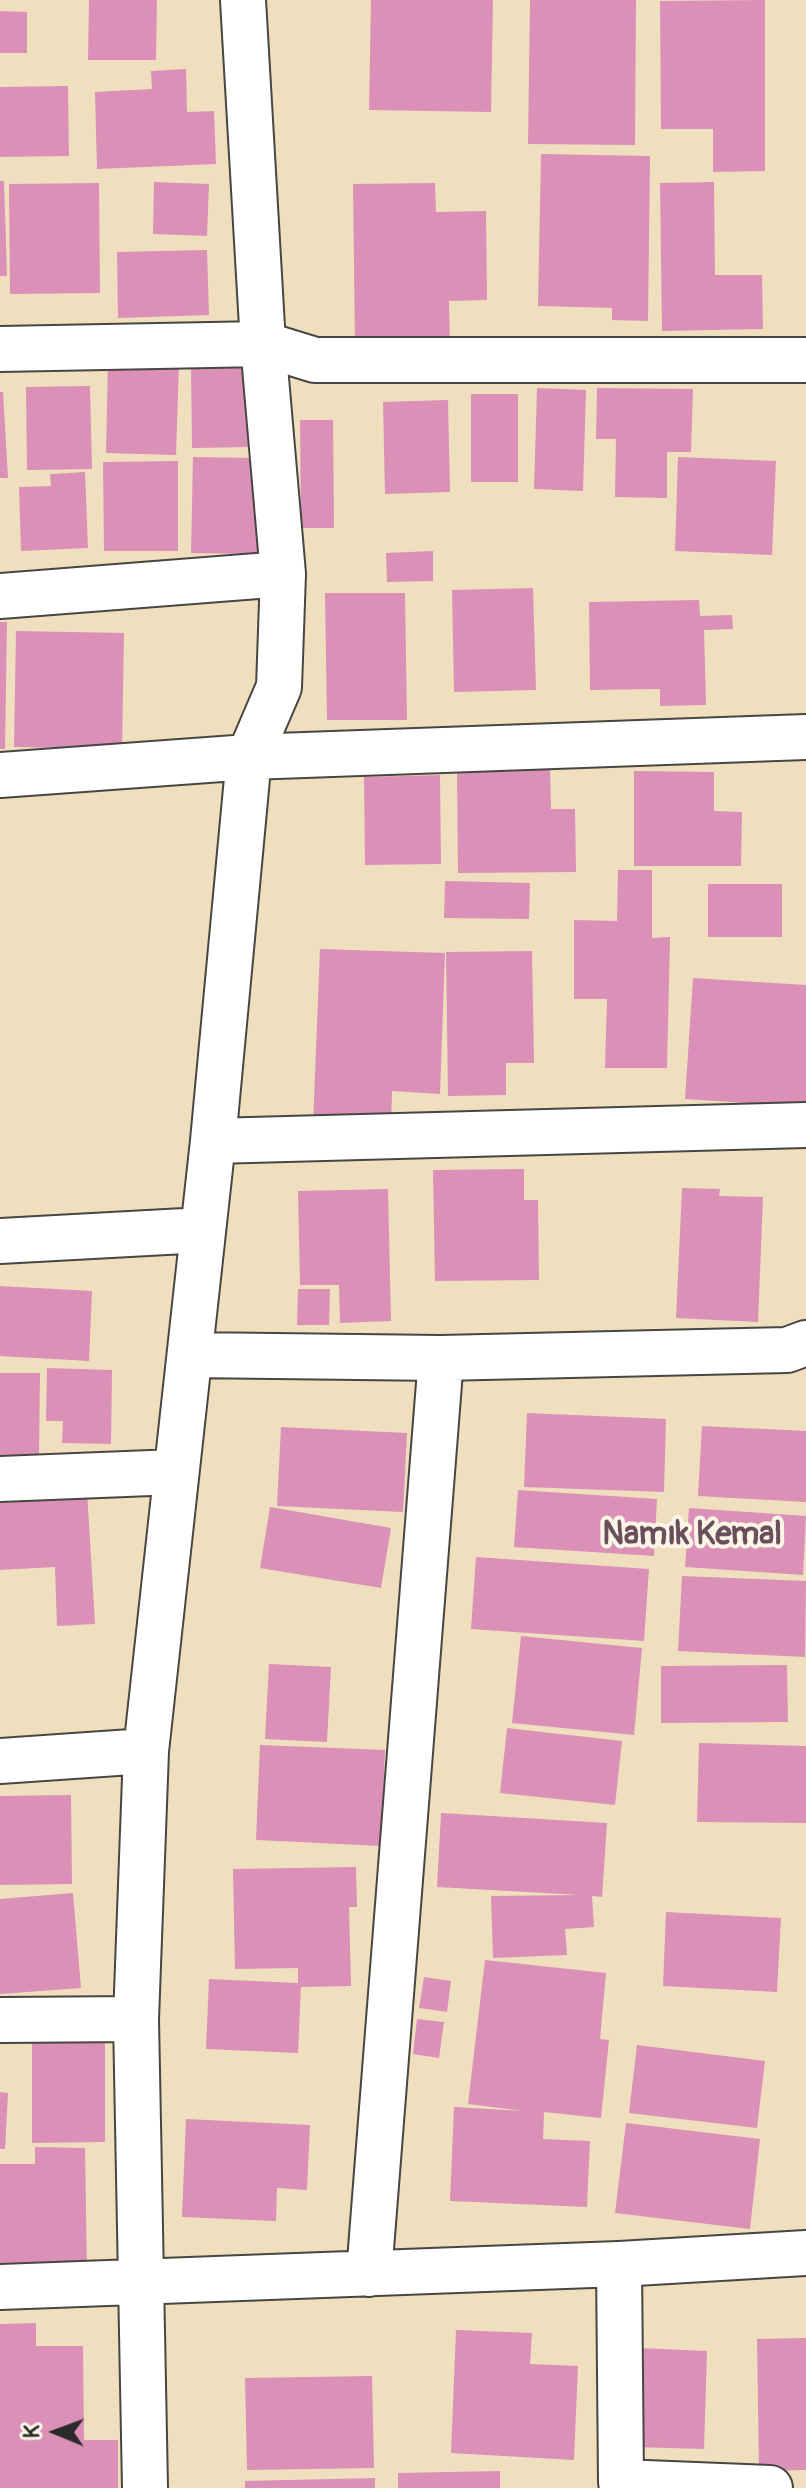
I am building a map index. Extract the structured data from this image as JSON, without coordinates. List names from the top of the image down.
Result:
{
  "districts": ["Namık Kemal"],
  "north": "left"
}
